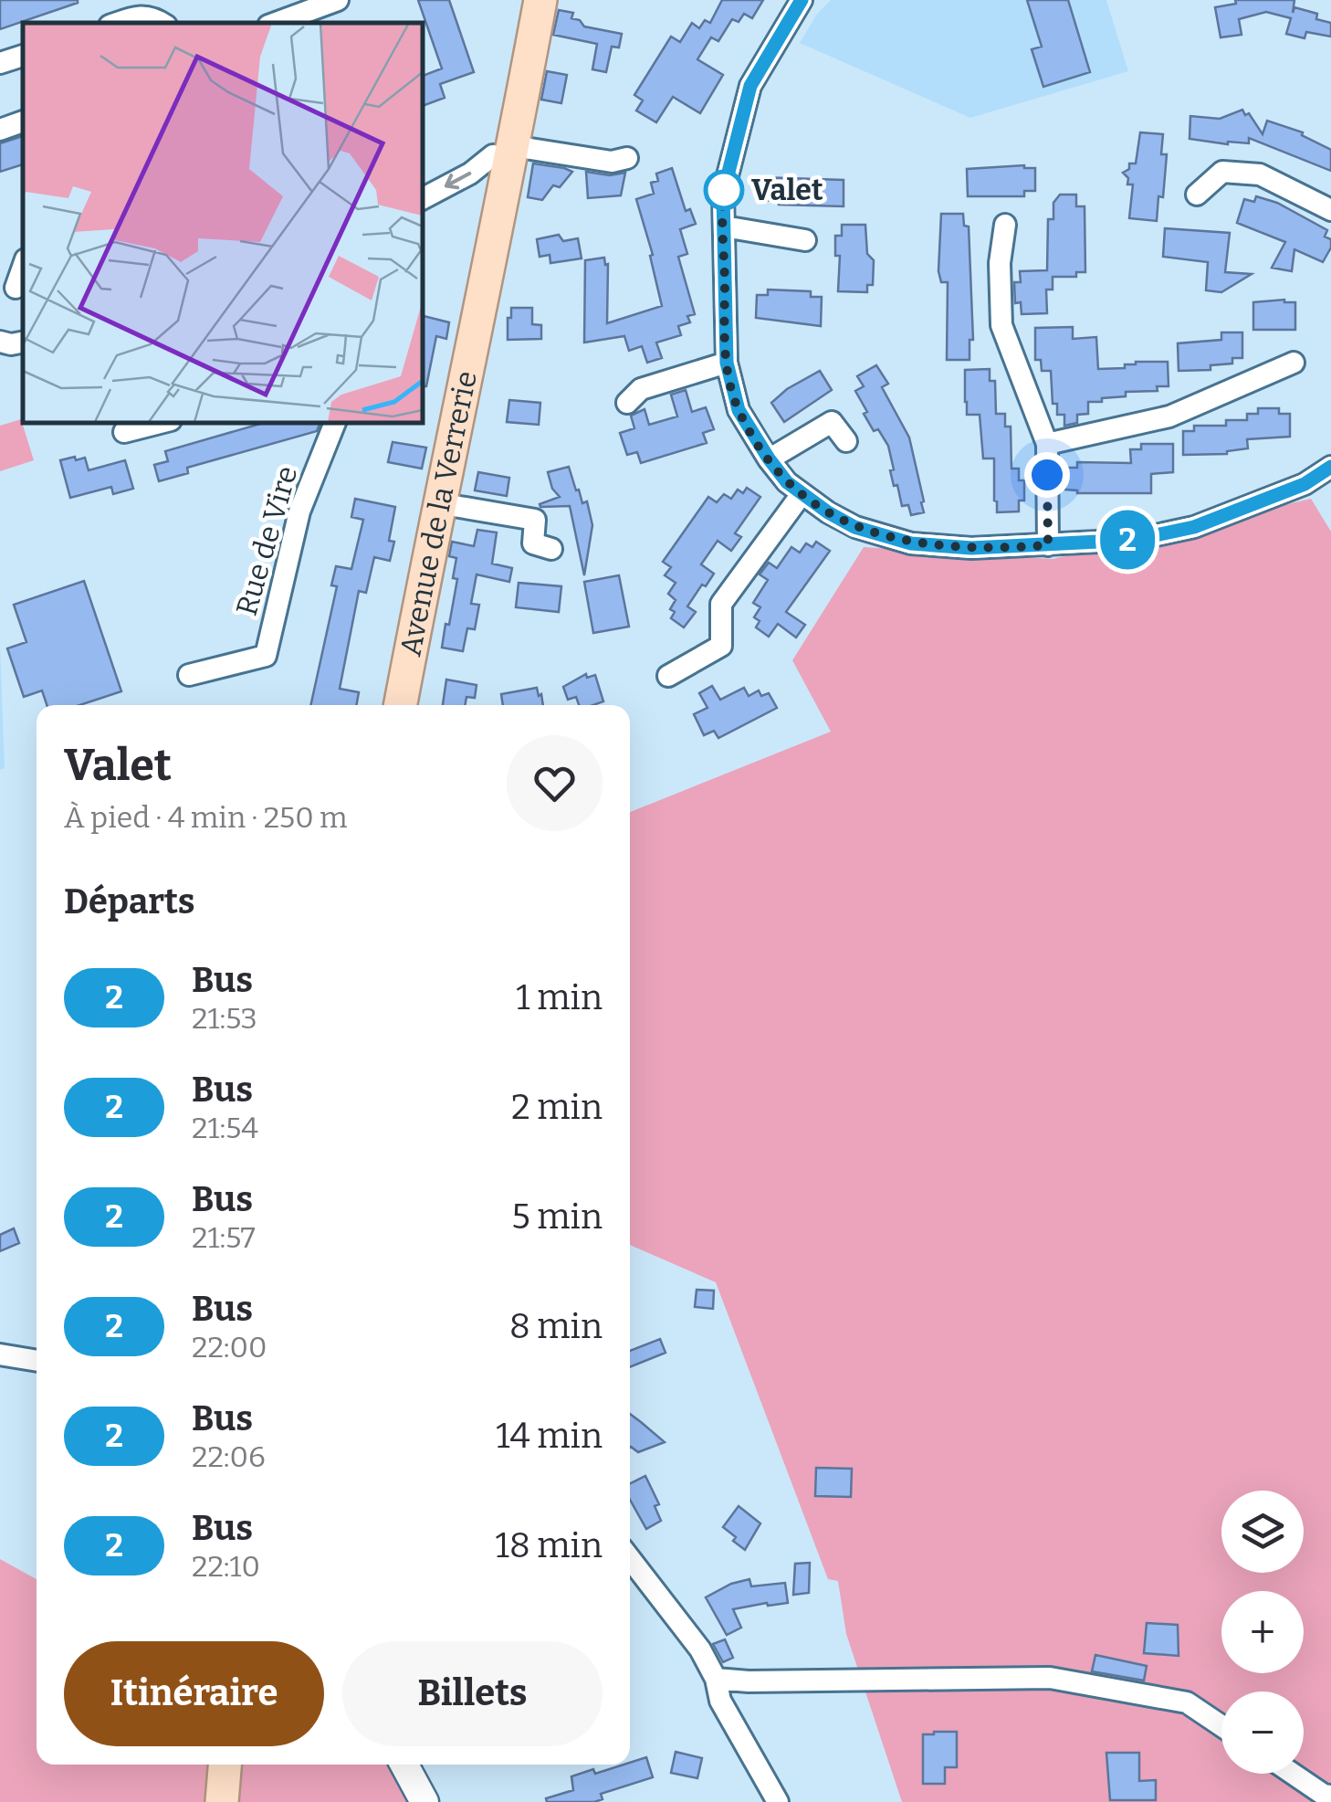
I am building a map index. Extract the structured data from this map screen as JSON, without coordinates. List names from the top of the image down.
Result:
{
  "streets": {
    "main road": ["Avenue de la Verrerie"],
    "street": ["Rue de Vire"]
  },
  "places": ["Valet"],
  "lines": ["bus line 2"],
  "page": {
    "on_map": "2",
    "heading": [
      ["Valet", "À pied · 4 min · 250 m"],
      "Départs"
    ],
    "list": [
      {
        "mark": "2",
        "name": "Bus",
        "note": "21:53",
        "value": "1 min"
      },
      {
        "mark": "2",
        "name": "Bus",
        "note": "21:54",
        "value": "2 min"
      },
      {
        "mark": "2",
        "name": "Bus",
        "note": "21:57",
        "value": "5 min"
      },
      {
        "mark": "2",
        "name": "Bus",
        "note": "22:00",
        "value": "8 min"
      },
      {
        "mark": "2",
        "name": "Bus",
        "note": "22:06",
        "value": "14 min"
      },
      {
        "mark": "2",
        "name": "Bus",
        "note": "22:10",
        "value": "18 min"
      }
    ],
    "map_buttons": ["+", "−"],
    "buttons": ["Itinéraire", "Billets"]
  }
}
